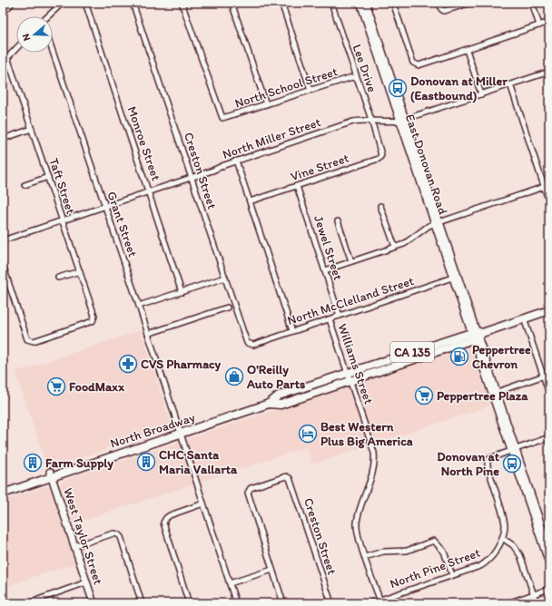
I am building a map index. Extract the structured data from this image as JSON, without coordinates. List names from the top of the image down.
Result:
{
  "streets": {
    "main road": [
      "East Donovan Road",
      "CA 135",
      "North Broadway",
      "West Taylor Street"
    ],
    "street": [
      "Lee Drive",
      "North School Street",
      "North Miller Street",
      "Monroe Street",
      "Vine Street",
      "Creston Street",
      "Taft Street",
      "Grant Street",
      "Jewel Street",
      "North McClelland Street",
      "Williams Street",
      "North Pine Street"
    ]
  },
  "crossings": [
    ["Lee Drive", "North School Street"],
    ["Lee Drive", "North Miller Street"],
    ["Lee Drive", "Vine Street"],
    ["North Miller Street", "Monroe Street"],
    ["North Miller Street", "East Donovan Road"],
    ["North Miller Street", "Creston Street"],
    ["North Miller Street", "Taft Street"],
    ["North Miller Street", "Grant Street"],
    ["East Donovan Road", "North McClelland Street"],
    ["East Donovan Road", "North Broadway"],
    ["East Donovan Road", "North Pine Street"],
    ["Vine Street", "Jewel Street"],
    ["Creston Street", "North McClelland Street"],
    ["Grant Street", "North Broadway"],
    ["Jewel Street", "North McClelland Street"],
    ["North McClelland Street", "Williams Street"],
    ["Williams Street", "North Broadway"],
    ["Williams Street", "North Pine Street"],
    ["North Broadway", "West Taylor Street"]
  ],
  "places": {
    "bus stop": ["Donovan at Miller (Eastbound)", "Donovan at North Pine"],
    "fuel station": ["Peppertree Chevron"],
    "pharmacy": ["CVS Pharmacy"],
    "shop": ["O'Reilly Auto Parts"],
    "supermarket": ["FoodMaxx", "Peppertree Plaza"],
    "hotel": ["Best Western Plus Big America"],
    "building": ["CHC Santa Maria Vallarta", "Farm Supply"]
  },
  "north": "left"
}
